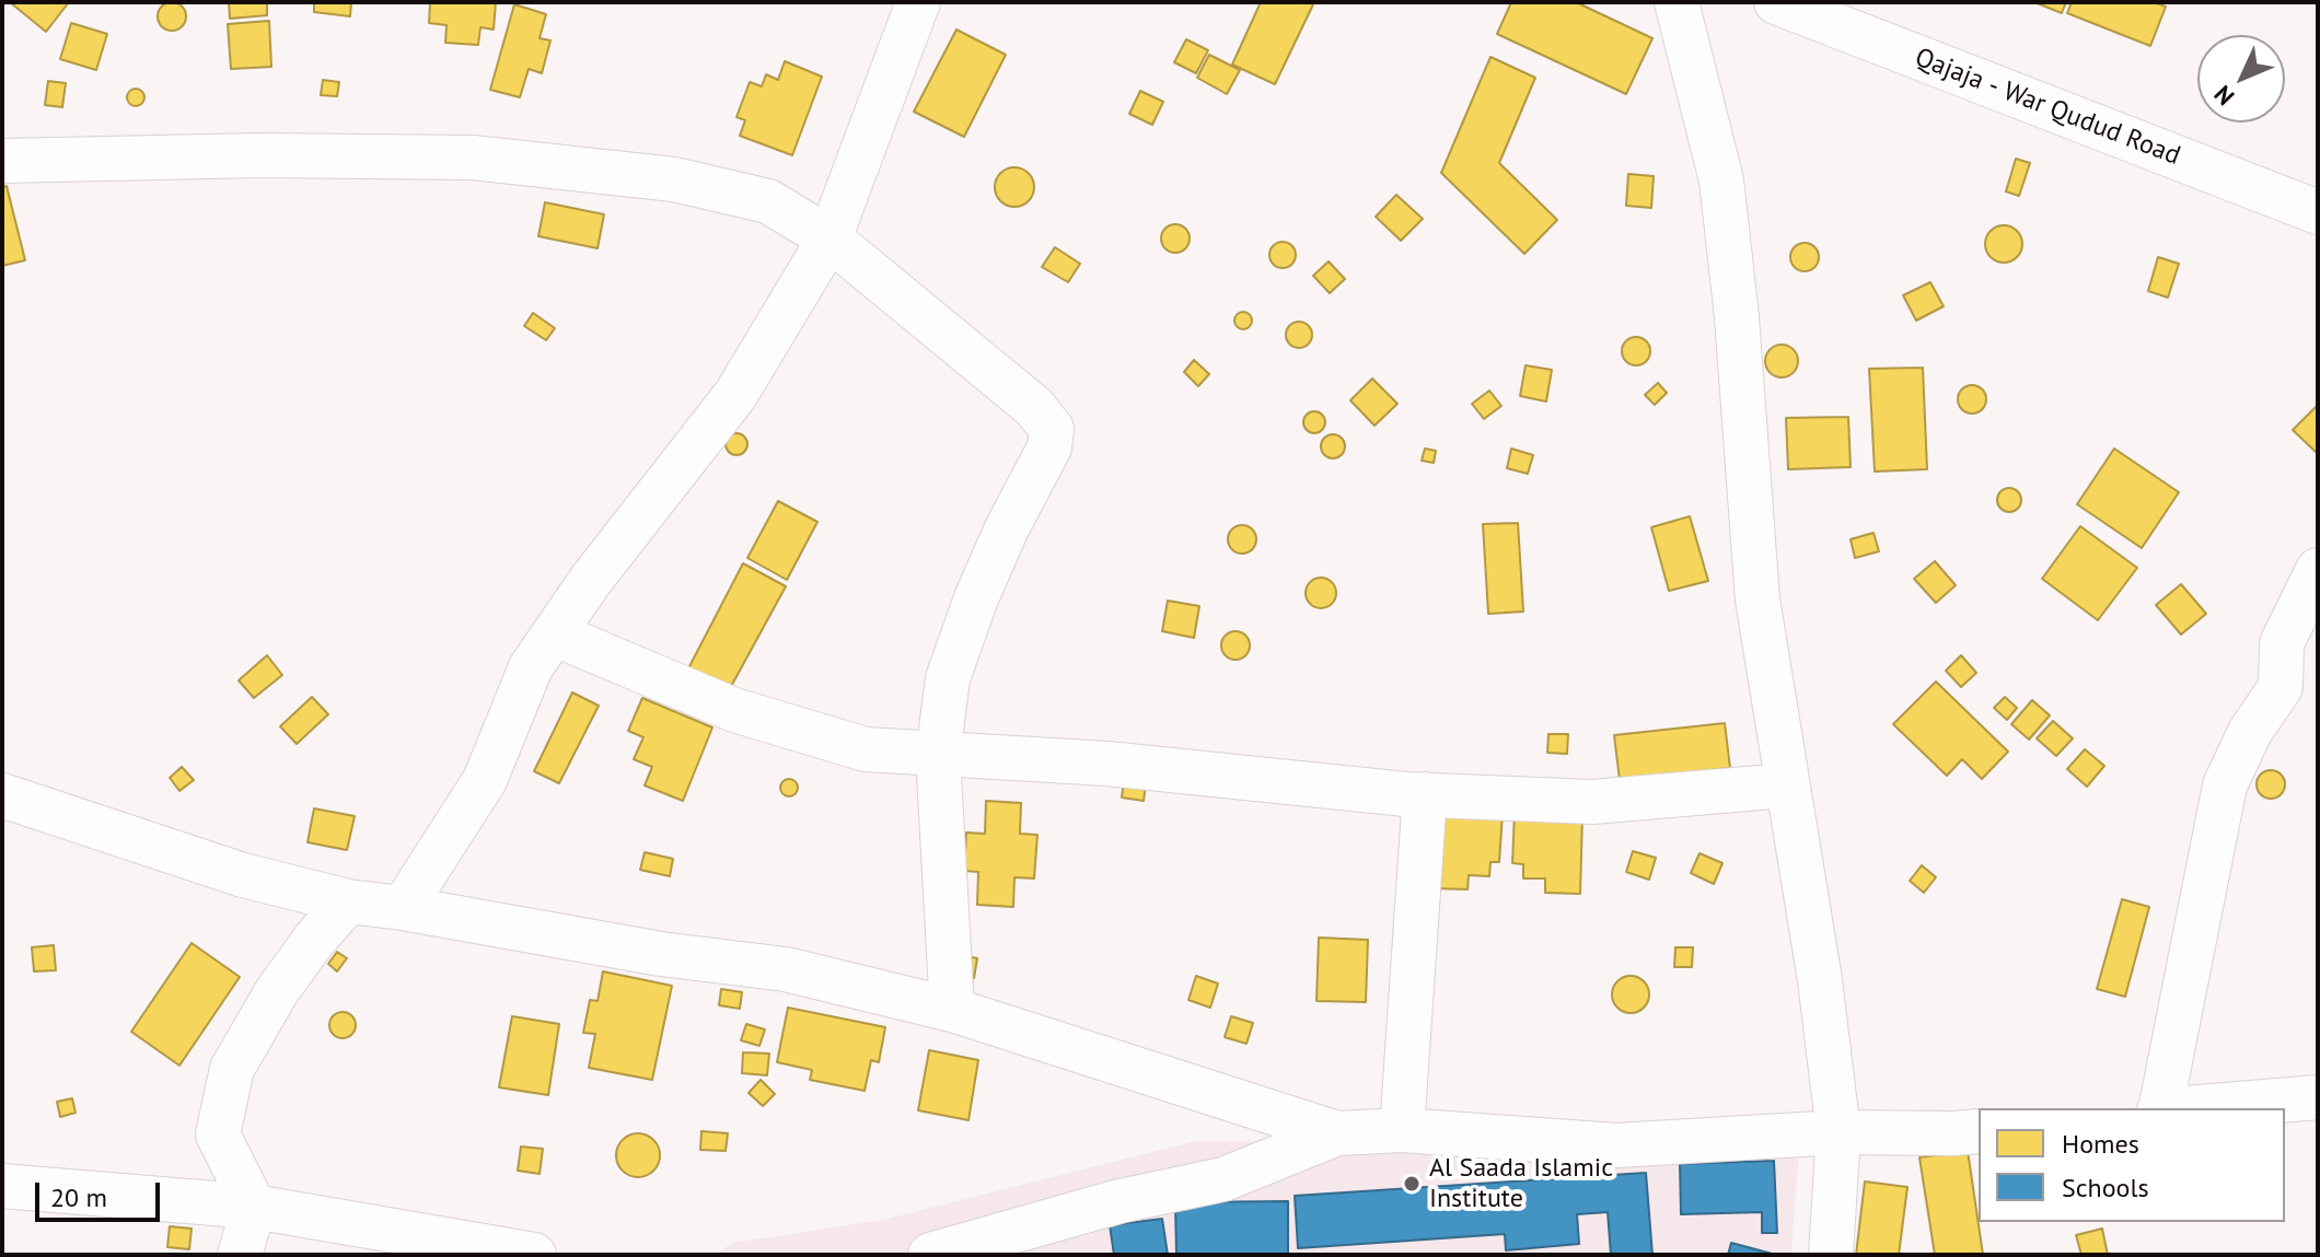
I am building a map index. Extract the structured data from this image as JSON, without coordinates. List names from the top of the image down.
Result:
{
  "streets": {
    "street": ["Qajaja - War Qudud Road"]
  },
  "places": ["Al Saada Islamic Institute"],
  "legend": ["Homes", "Schools"],
  "scale_bar": "20 m",
  "north": "bottom left"
}
